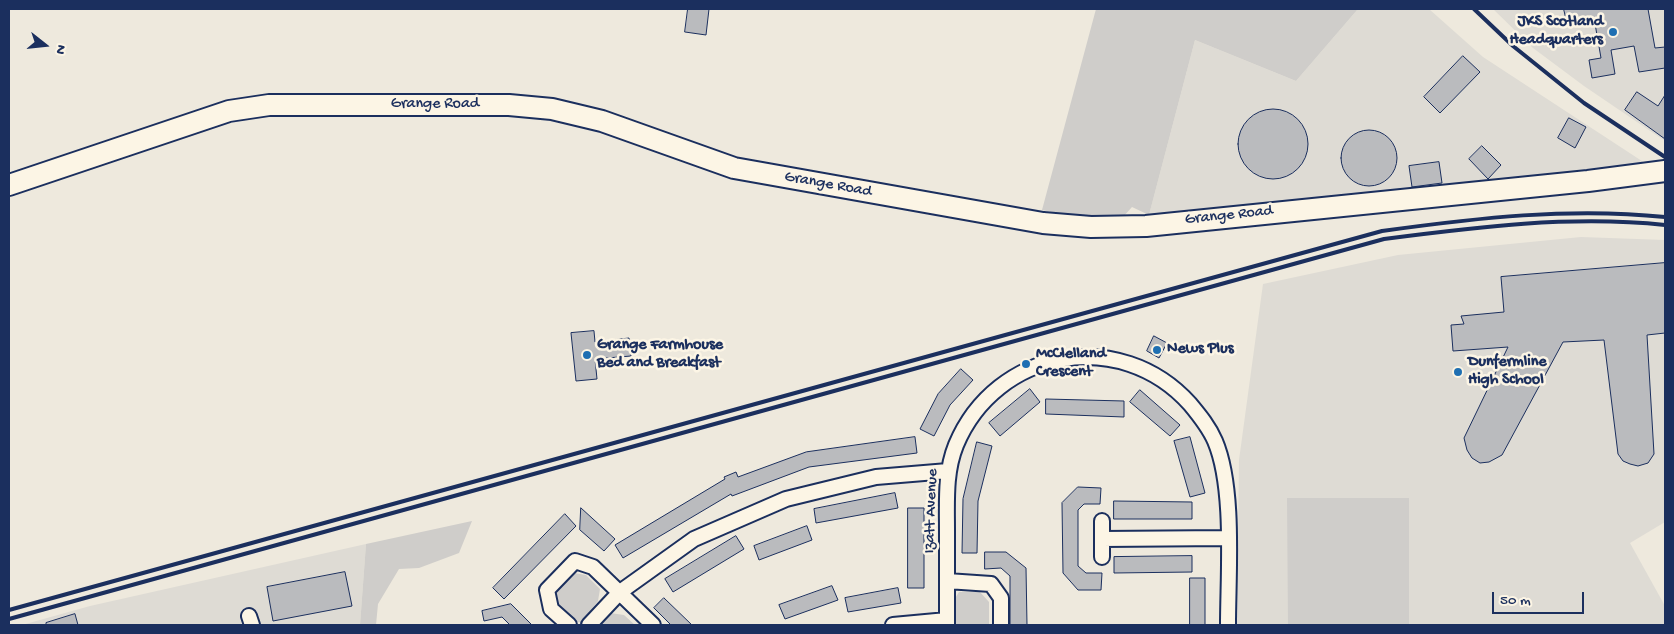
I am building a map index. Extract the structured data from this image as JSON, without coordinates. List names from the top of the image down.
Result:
{
  "streets": {
    "street": ["Grange Road", "Izatt Avenue"]
  },
  "places": [
    "JKS Scotland Headquarters",
    "News Plus",
    "Grange Farmhouse Bed and Breakfast",
    "McClelland Crescent",
    "Dunfermline High School"
  ],
  "scale_bar": "50 m",
  "north": "right"
}
